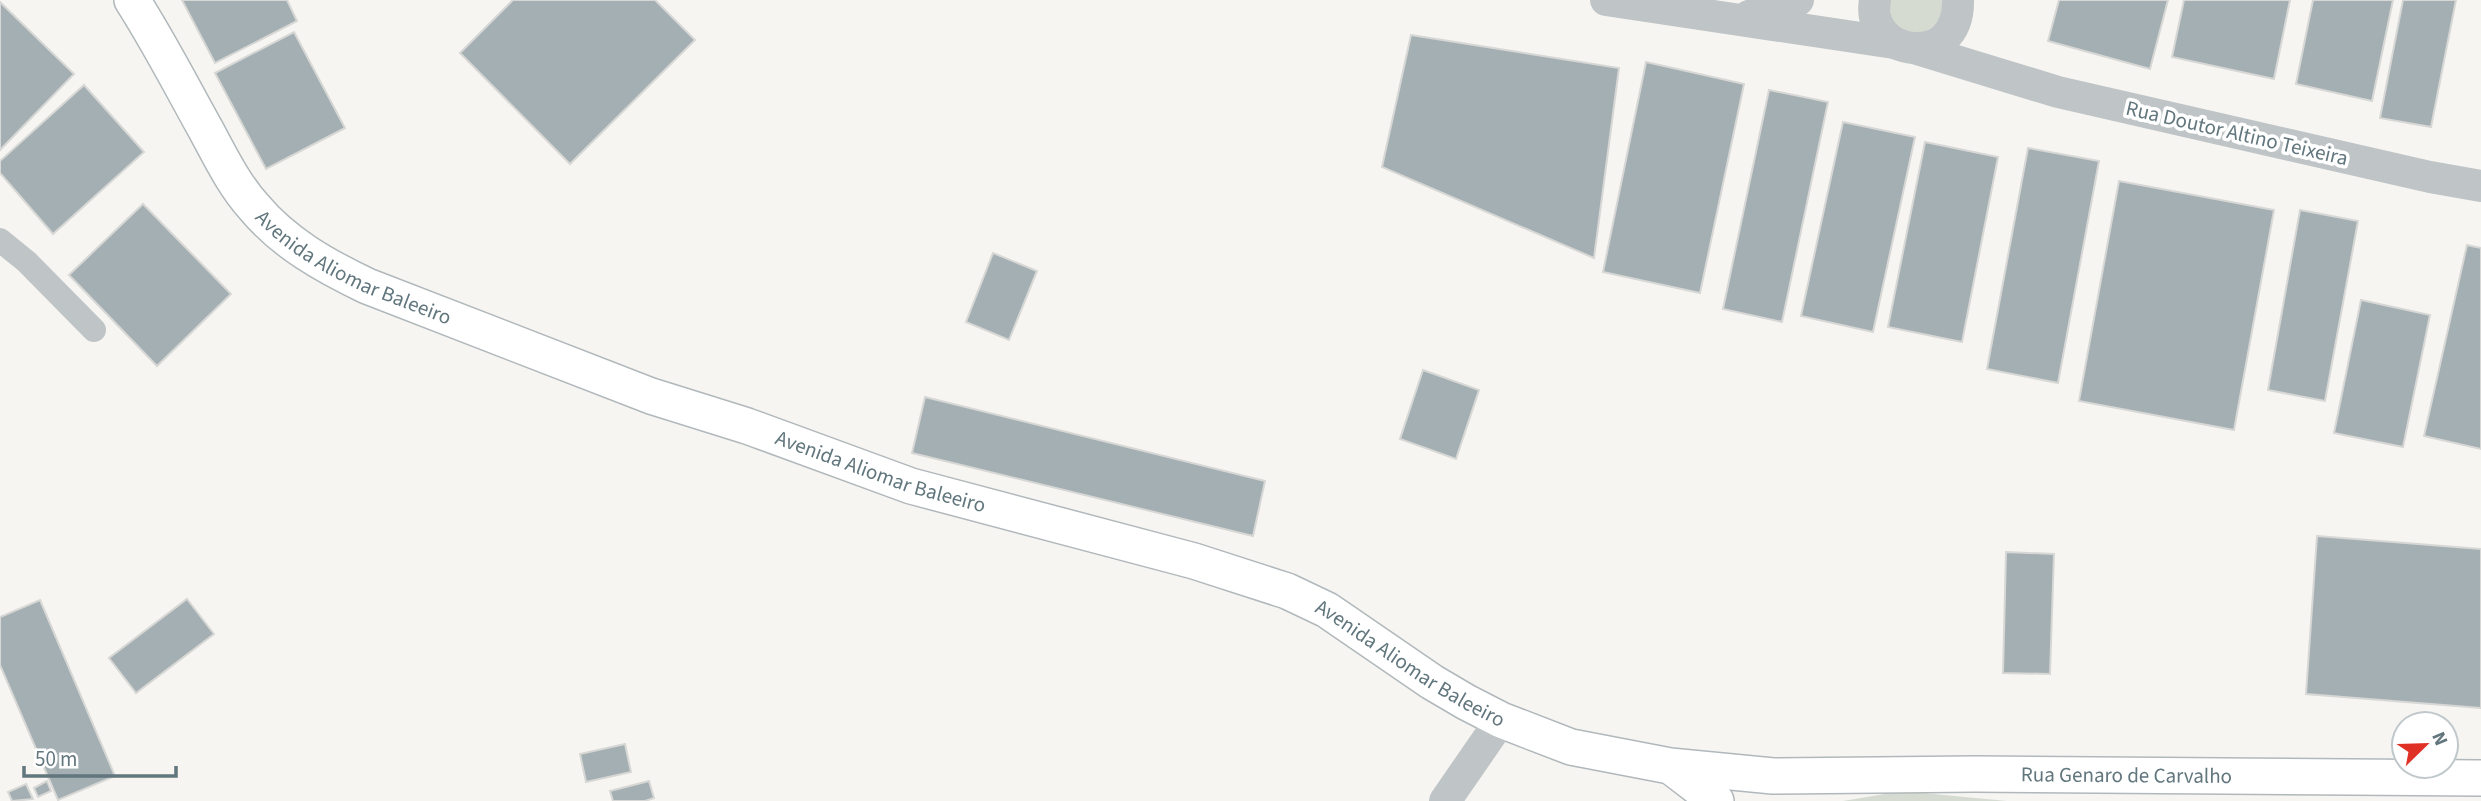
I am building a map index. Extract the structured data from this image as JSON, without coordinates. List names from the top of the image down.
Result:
{
  "streets": {
    "main road": ["Avenida Aliomar Baleeiro", "Rua Genaro de Carvalho"],
    "street": ["Rua Doutor Altino Teixeira"]
  },
  "crossings": [
    ["Avenida Aliomar Baleeiro", "Rua Genaro de Carvalho"]
  ],
  "scale_bar": "50 m",
  "north": "top right"
}
